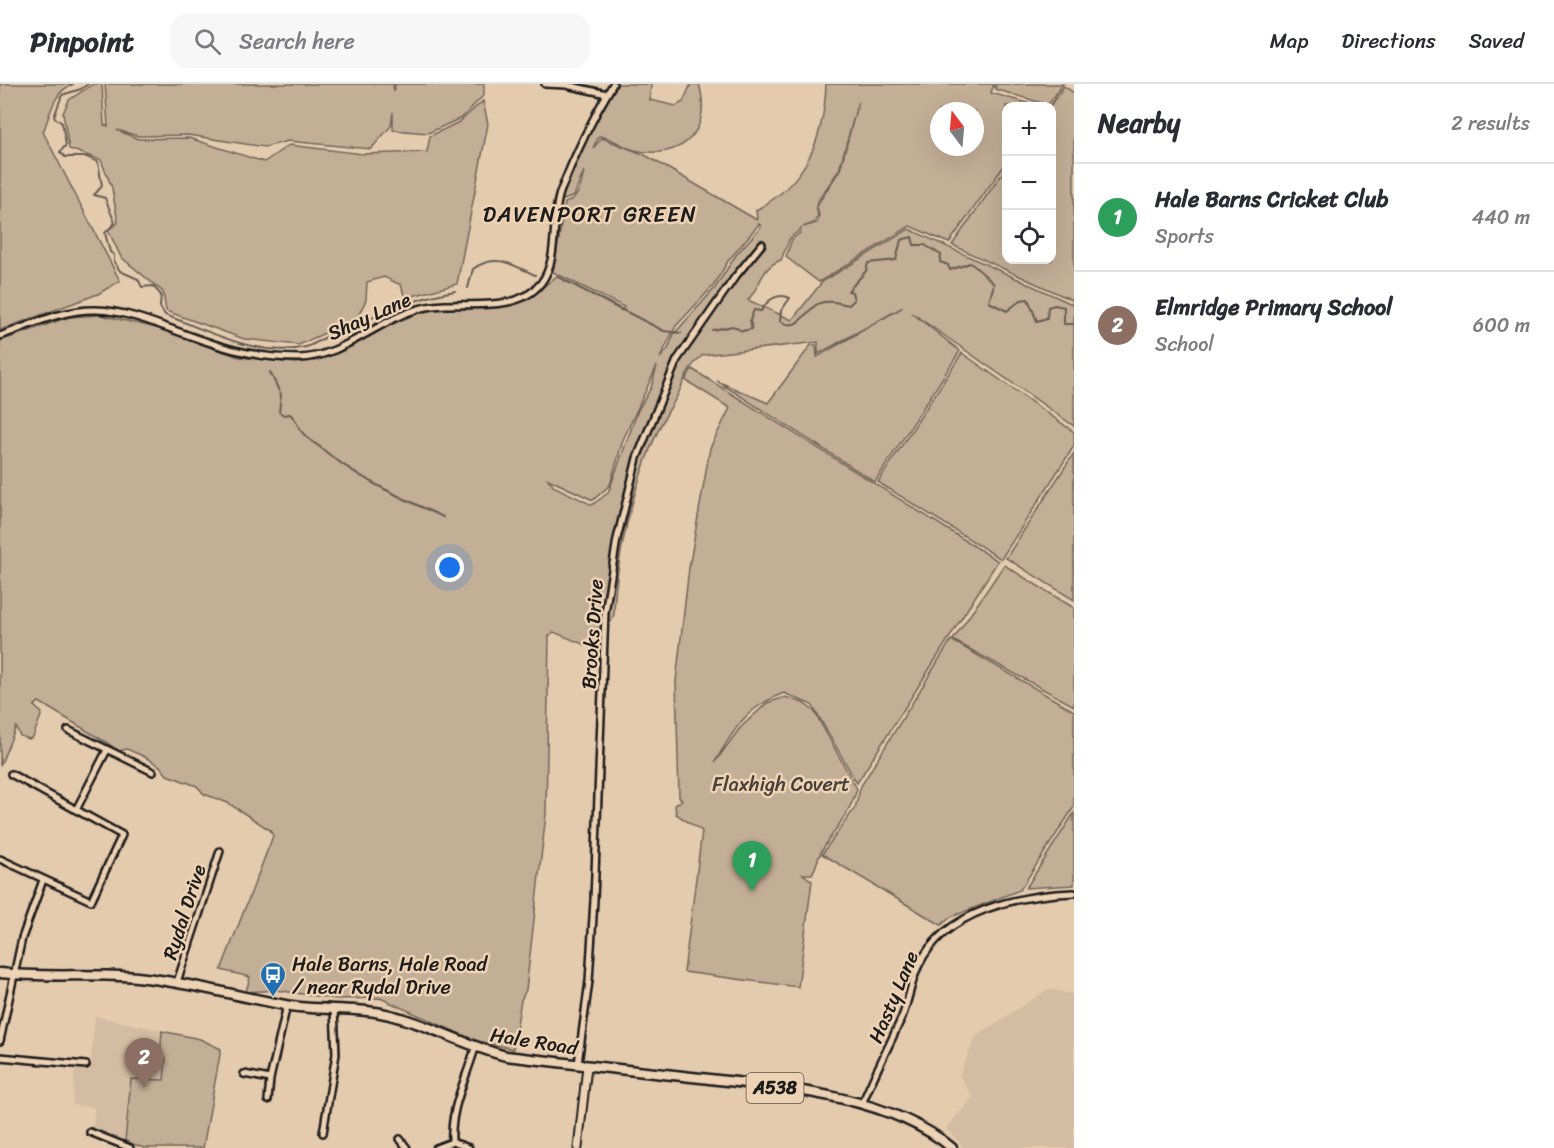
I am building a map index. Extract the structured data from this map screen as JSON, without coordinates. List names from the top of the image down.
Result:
{
  "streets": {
    "main road": ["Hale Road", "A538"],
    "street": [
      "Shay Lane",
      "Brooks Drive",
      "Rydal Drive",
      "Hasty Lane"
    ]
  },
  "crossings": [
    ["Brooks Drive", "Hale Road"],
    ["Rydal Drive", "Hale Road"],
    ["Hasty Lane", "Hale Road"]
  ],
  "districts": ["DAVENPORT GREEN"],
  "parks": ["Flaxhigh Covert"],
  "places": {
    "bus stop": ["Hale Barns, Hale Road / near Rydal Drive"]
  },
  "north": "top",
  "page": {
    "header": "Pinpoint",
    "search": "Search here",
    "nav": ["Map", "Directions", "Saved"],
    "heading": ["Nearby", "2 results"],
    "map_buttons": ["+", "−"],
    "list": [
      {
        "mark": "1",
        "name": "Hale Barns Cricket Club",
        "note": "Sports",
        "value": "440 m"
      },
      {
        "mark": "2",
        "name": "Elmridge Primary School",
        "note": "School",
        "value": "600 m"
      }
    ],
    "pins": ["1", "2"]
  }
}
